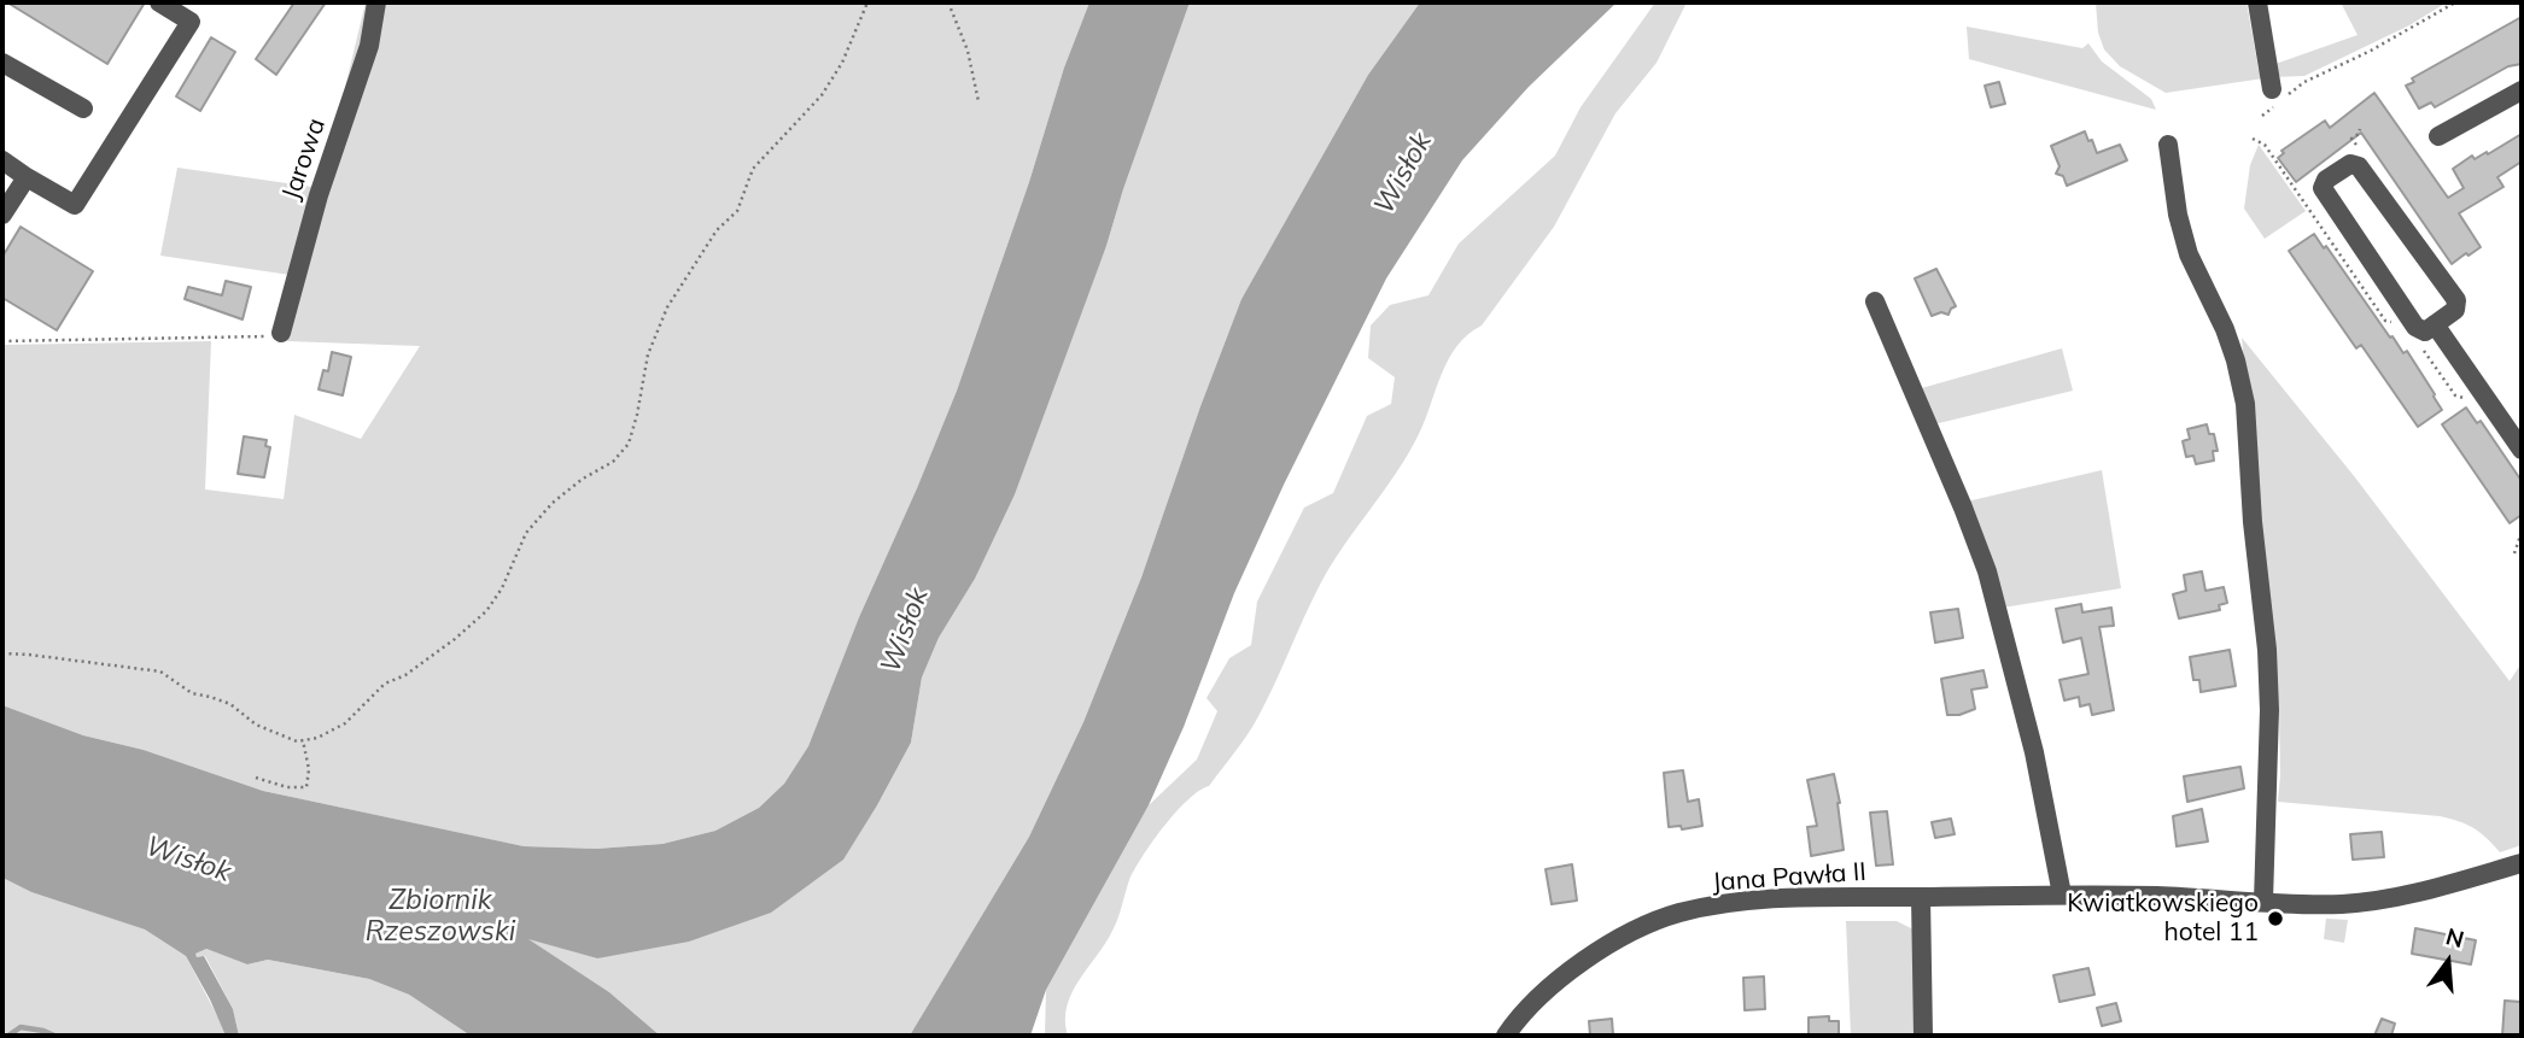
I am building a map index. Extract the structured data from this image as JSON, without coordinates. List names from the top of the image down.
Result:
{
  "streets": {
    "street": ["Jarowa", "Jana Pawła II"]
  },
  "water": ["Wisłok", "Zbiornik Rzeszowski"],
  "places": ["Kwiatkowskiego hotel 11"],
  "north": "top"
}
